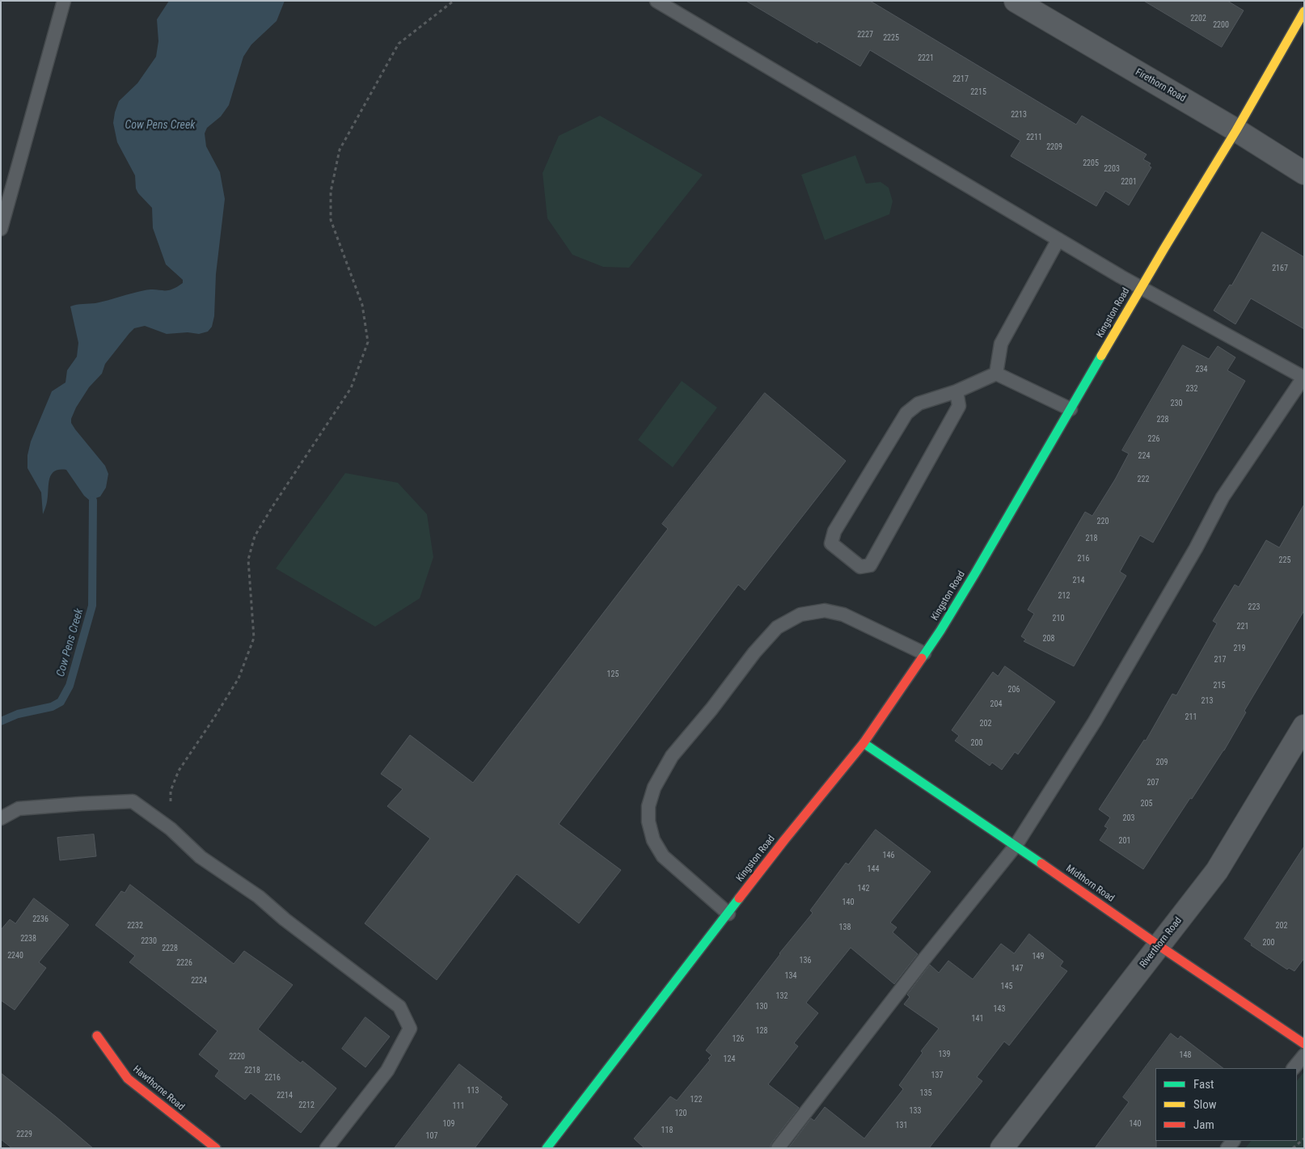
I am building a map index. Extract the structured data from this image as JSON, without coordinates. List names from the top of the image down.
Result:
{
  "streets": {
    "street": [
      "Firethorn Road",
      "Kingston Road",
      "Midthorn Road",
      "Riverthorn Road",
      "Hawthorne Road"
    ]
  },
  "crossings": [
    ["Firethorn Road", "Kingston Road"],
    ["Kingston Road", "Midthorn Road"],
    ["Midthorn Road", "Riverthorn Road"]
  ],
  "water": ["Cow Pens Creek"],
  "house_numbers": [
    "2202",
    "2200",
    "2227",
    "2225",
    "2221",
    "2217",
    "2215",
    "2213",
    "2211",
    "2209",
    "2205",
    "2203",
    "2201",
    "2167",
    "234",
    "232",
    "230",
    "228",
    "226",
    "224",
    "222",
    "220",
    "218",
    "216",
    "225",
    "214",
    "212",
    "223",
    "210",
    "221",
    "208",
    "219",
    "217",
    "125",
    "215",
    "206",
    "213",
    "204",
    "211",
    "202",
    "200",
    "209",
    "207",
    "205",
    "203",
    "201",
    "146",
    "144",
    "142",
    "140",
    "2236",
    "2232",
    "202",
    "138",
    "2238",
    "2230",
    "200",
    "2228",
    "2240",
    "149",
    "136",
    "2226",
    "147",
    "134",
    "2224",
    "145",
    "132",
    "130",
    "143",
    "141",
    "128",
    "126",
    "139",
    "148",
    "2220",
    "124",
    "2218",
    "137",
    "2216",
    "113",
    "135",
    "2214",
    "122",
    "2212",
    "111",
    "133",
    "120",
    "109",
    "140",
    "131",
    "118",
    "2229",
    "107"
  ],
  "legend": ["Fast", "Slow", "Jam"]
}
